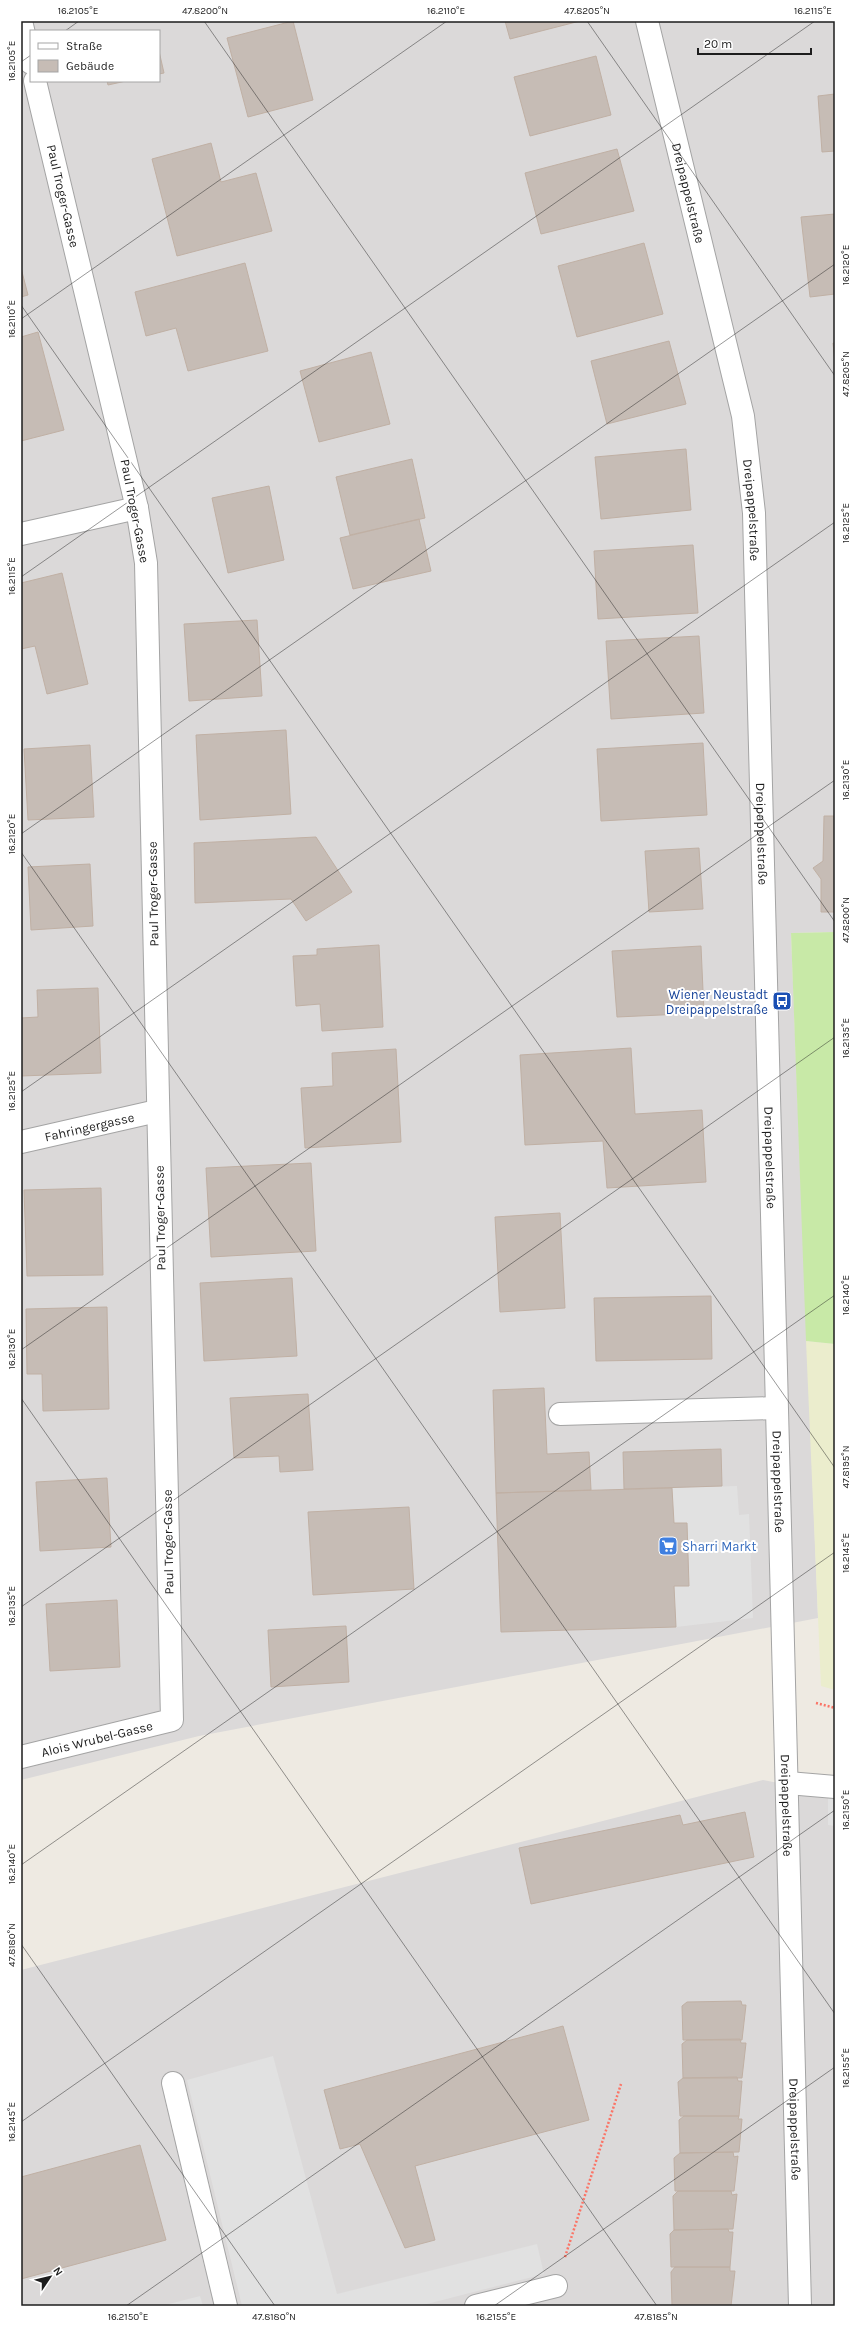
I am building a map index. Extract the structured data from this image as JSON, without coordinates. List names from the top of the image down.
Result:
{
  "streets": {
    "street": [
      "Dreipappelstraße",
      "Paul Troger-Gasse",
      "Fahringergasse",
      "Alois Wrubel-Gasse"
    ]
  },
  "crossings": [
    ["Paul Troger-Gasse", "Fahringergasse"],
    ["Paul Troger-Gasse", "Alois Wrubel-Gasse"]
  ],
  "places": {
    "bus stop": ["Wiener Neustadt Dreipappelstraße"],
    "supermarket": ["Sharri Markt"]
  },
  "legend": ["Straße", "Gebäude"],
  "scale_bar": "20 m",
  "north": "top right",
  "coordinates": [
    "16.2105°E",
    "47.8200°N",
    "16.2110°E",
    "47.8205°N",
    "16.2115°E",
    "16.2120°E",
    "16.2125°E",
    "16.2130°E",
    "16.2135°E",
    "16.2140°E",
    "47.8195°N",
    "16.2145°E",
    "16.2150°E",
    "47.8180°N",
    "16.2155°E",
    "47.8185°N"
  ]
}
